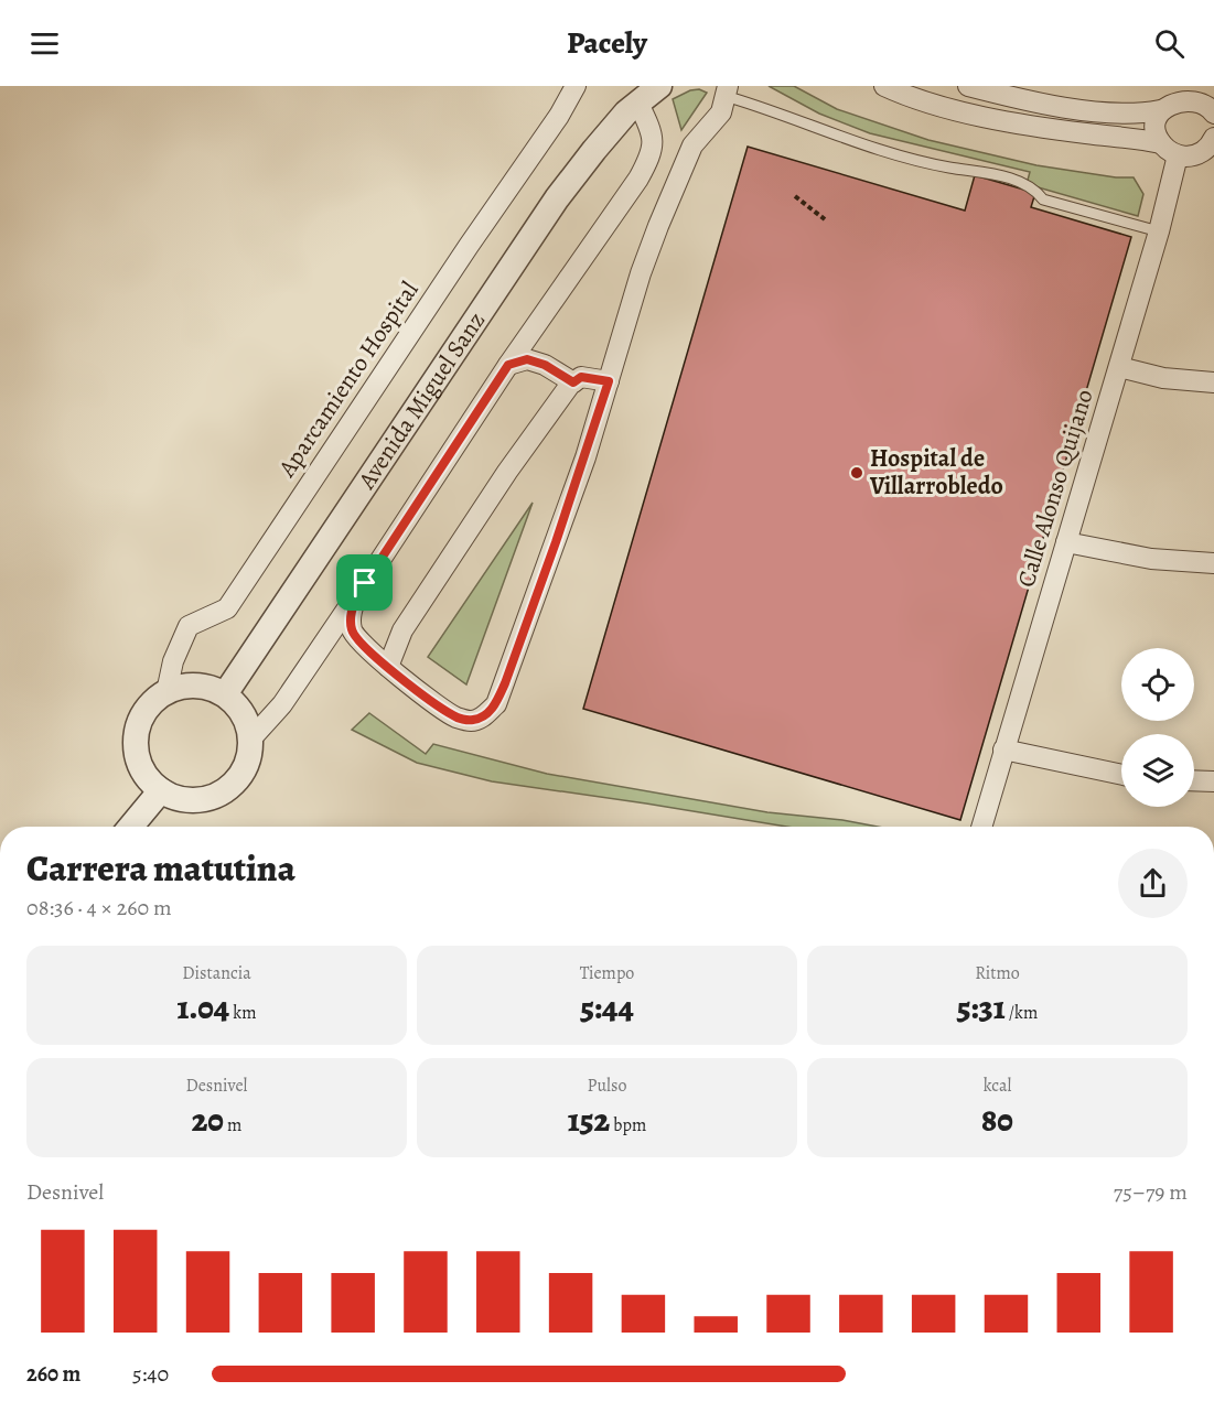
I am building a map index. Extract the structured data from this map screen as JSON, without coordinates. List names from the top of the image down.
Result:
{
  "streets": {
    "street": ["Aparcamiento Hospital", "Avenida Miguel Sanz", "Calle Alonso Quijano"]
  },
  "crossings": [
    ["Aparcamiento Hospital", "Avenida Miguel Sanz"]
  ],
  "places": ["Hospital de Villarrobledo"],
  "page": {
    "header": "Pacely",
    "heading": ["Carrera matutina", "08:36 · 4 × 260 m"],
    "stats": [
      ["Distancia", "1.04 km"],
      ["Tiempo", "5:44"],
      ["Ritmo", "5:31 /km"],
      ["Desnivel", "20 m"],
      ["Pulso", "152 bpm"],
      ["kcal", "80"]
    ],
    "chart": ["Desnivel", "75–79 m"],
    "list": [
      {
        "name": "260 m",
        "note": "5:40"
      }
    ]
  }
}
